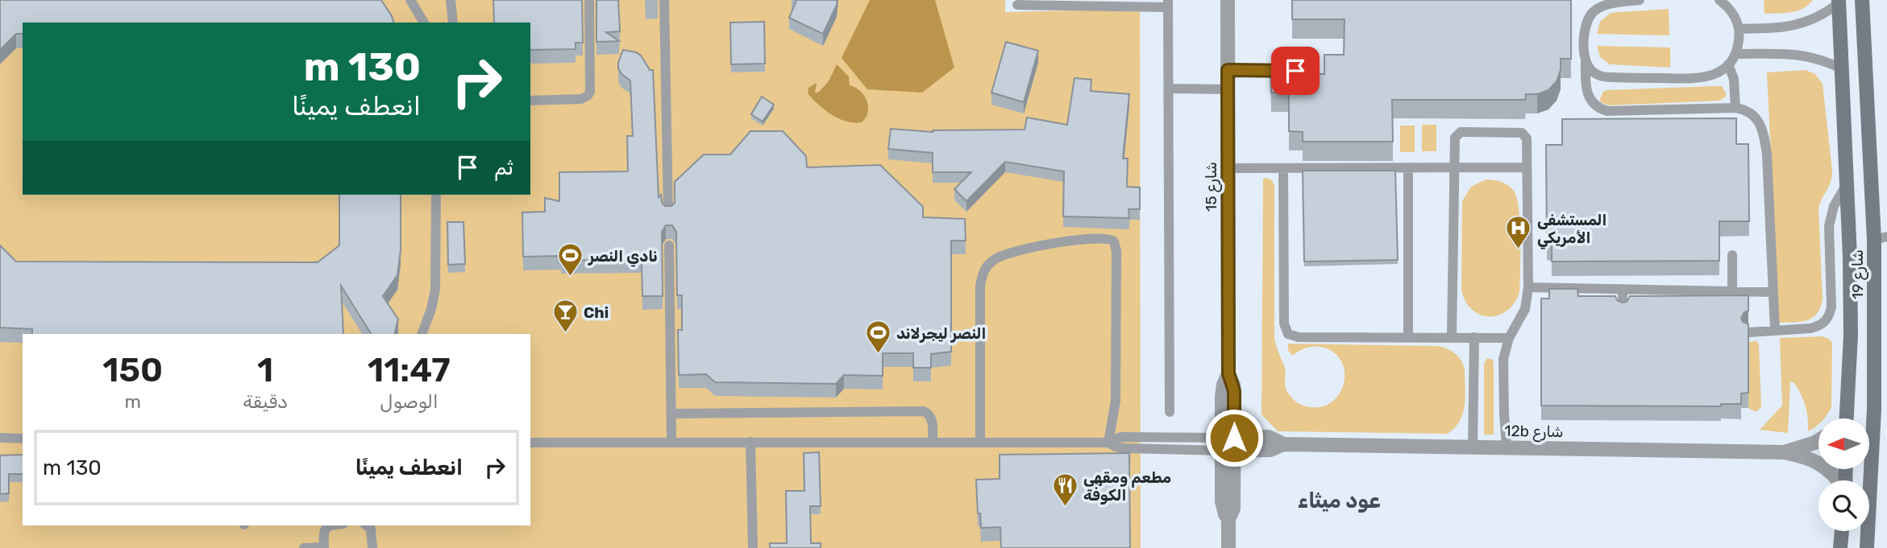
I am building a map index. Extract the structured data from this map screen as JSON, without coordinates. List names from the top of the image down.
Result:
{
  "streets": {
    "main road": ["شارع 19"],
    "street": ["شارع 15", "12b شارع"]
  },
  "crossings": [
    ["شارع 15", "12b شارع"]
  ],
  "districts": ["عود ميثاء"],
  "places": {
    "hospital": ["المستشفى الأمريكي"],
    "sports": ["نادي النصر", "النصر ليجرلاند"],
    "bar": ["Chi"],
    "restaurant": ["مطعم ومقهى الكوفة"]
  },
  "north": "left",
  "page": {
    "turn": ["130 m", "انعطف يمينًا"],
    "then": "ثم",
    "eta": [
      "11:47",
      "الوصول",
      "1",
      "دقيقة",
      "150",
      "m"
    ],
    "list": [
      {
        "name": "انعطف يمينًا",
        "value": "130 m"
      }
    ]
  }
}
